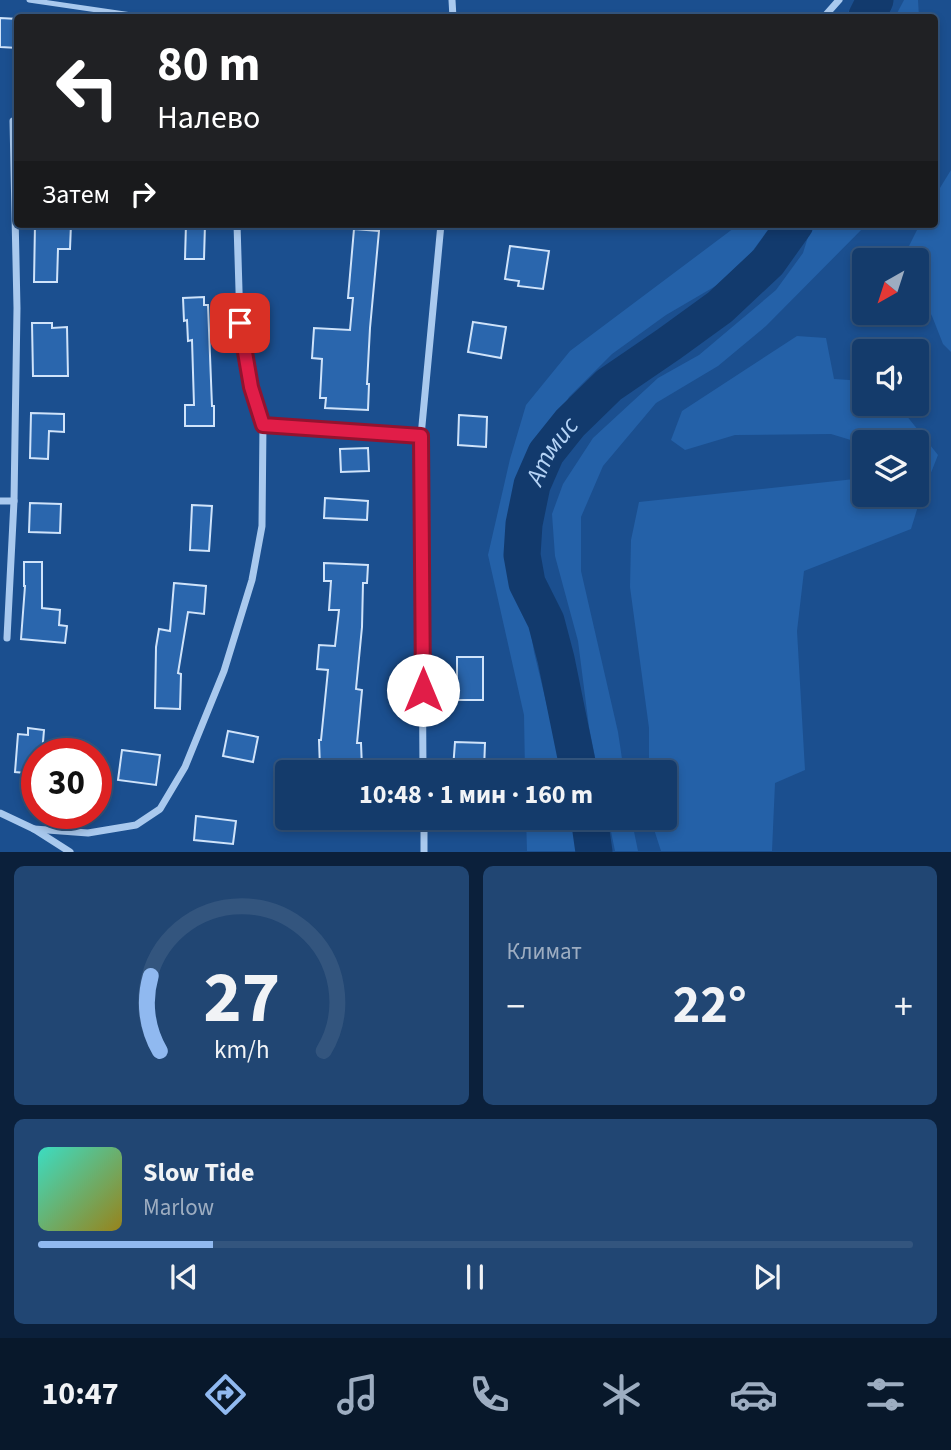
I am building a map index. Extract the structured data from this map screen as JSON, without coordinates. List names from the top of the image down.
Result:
{
  "water": ["Атмис"],
  "north": "bottom left",
  "page": {
    "turn": ["80 m", "Налево"],
    "then": "Затем",
    "limit": "30",
    "trip": "10:48 · 1 мин · 160 m",
    "tile": "Климат",
    "heat": ["−", "22°", "+"],
    "song": ["Slow Tide", "Marlow"],
    "tabs": "10:47",
    "gauge": ["27", "km/h"]
  }
}
